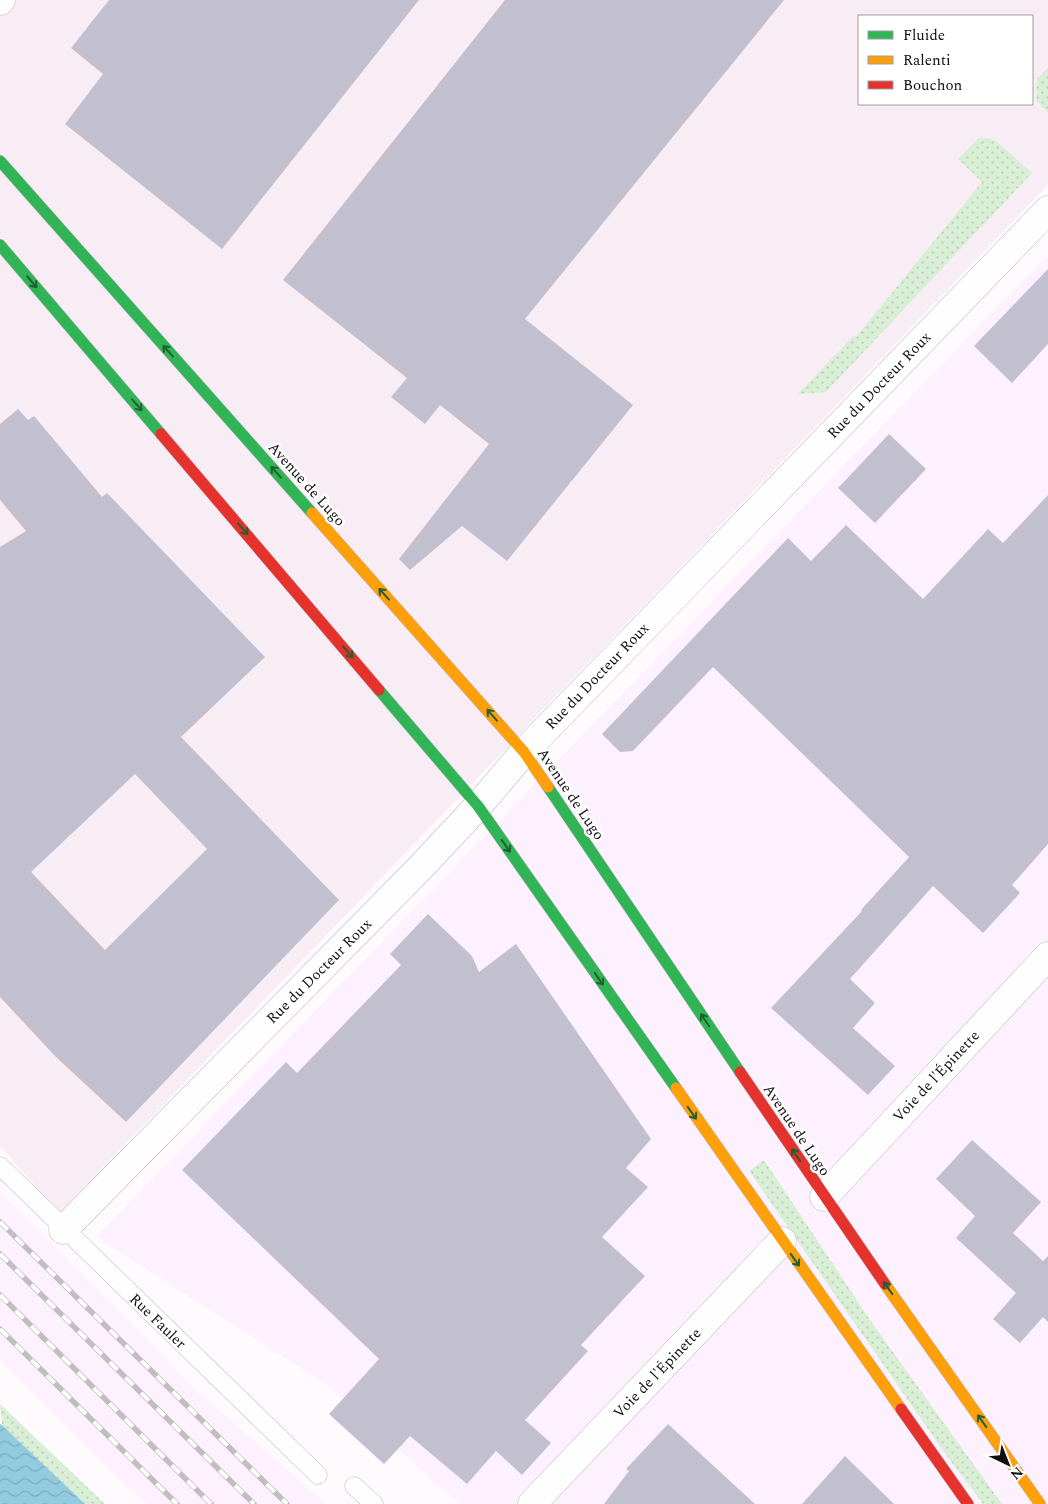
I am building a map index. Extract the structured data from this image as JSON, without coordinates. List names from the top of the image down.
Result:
{
  "streets": {
    "main road": ["Avenue de Lugo"],
    "street": ["Rue du Docteur Roux", "Voie de l'Épinette"],
    "lane": ["Rue Fauler"]
  },
  "crossings": [
    ["Rue du Docteur Roux", "Avenue de Lugo"],
    ["Rue du Docteur Roux", "Rue Fauler"],
    ["Avenue de Lugo", "Voie de l'Épinette"]
  ],
  "legend": ["Fluide", "Ralenti", "Bouchon"],
  "north": "bottom right"
}
